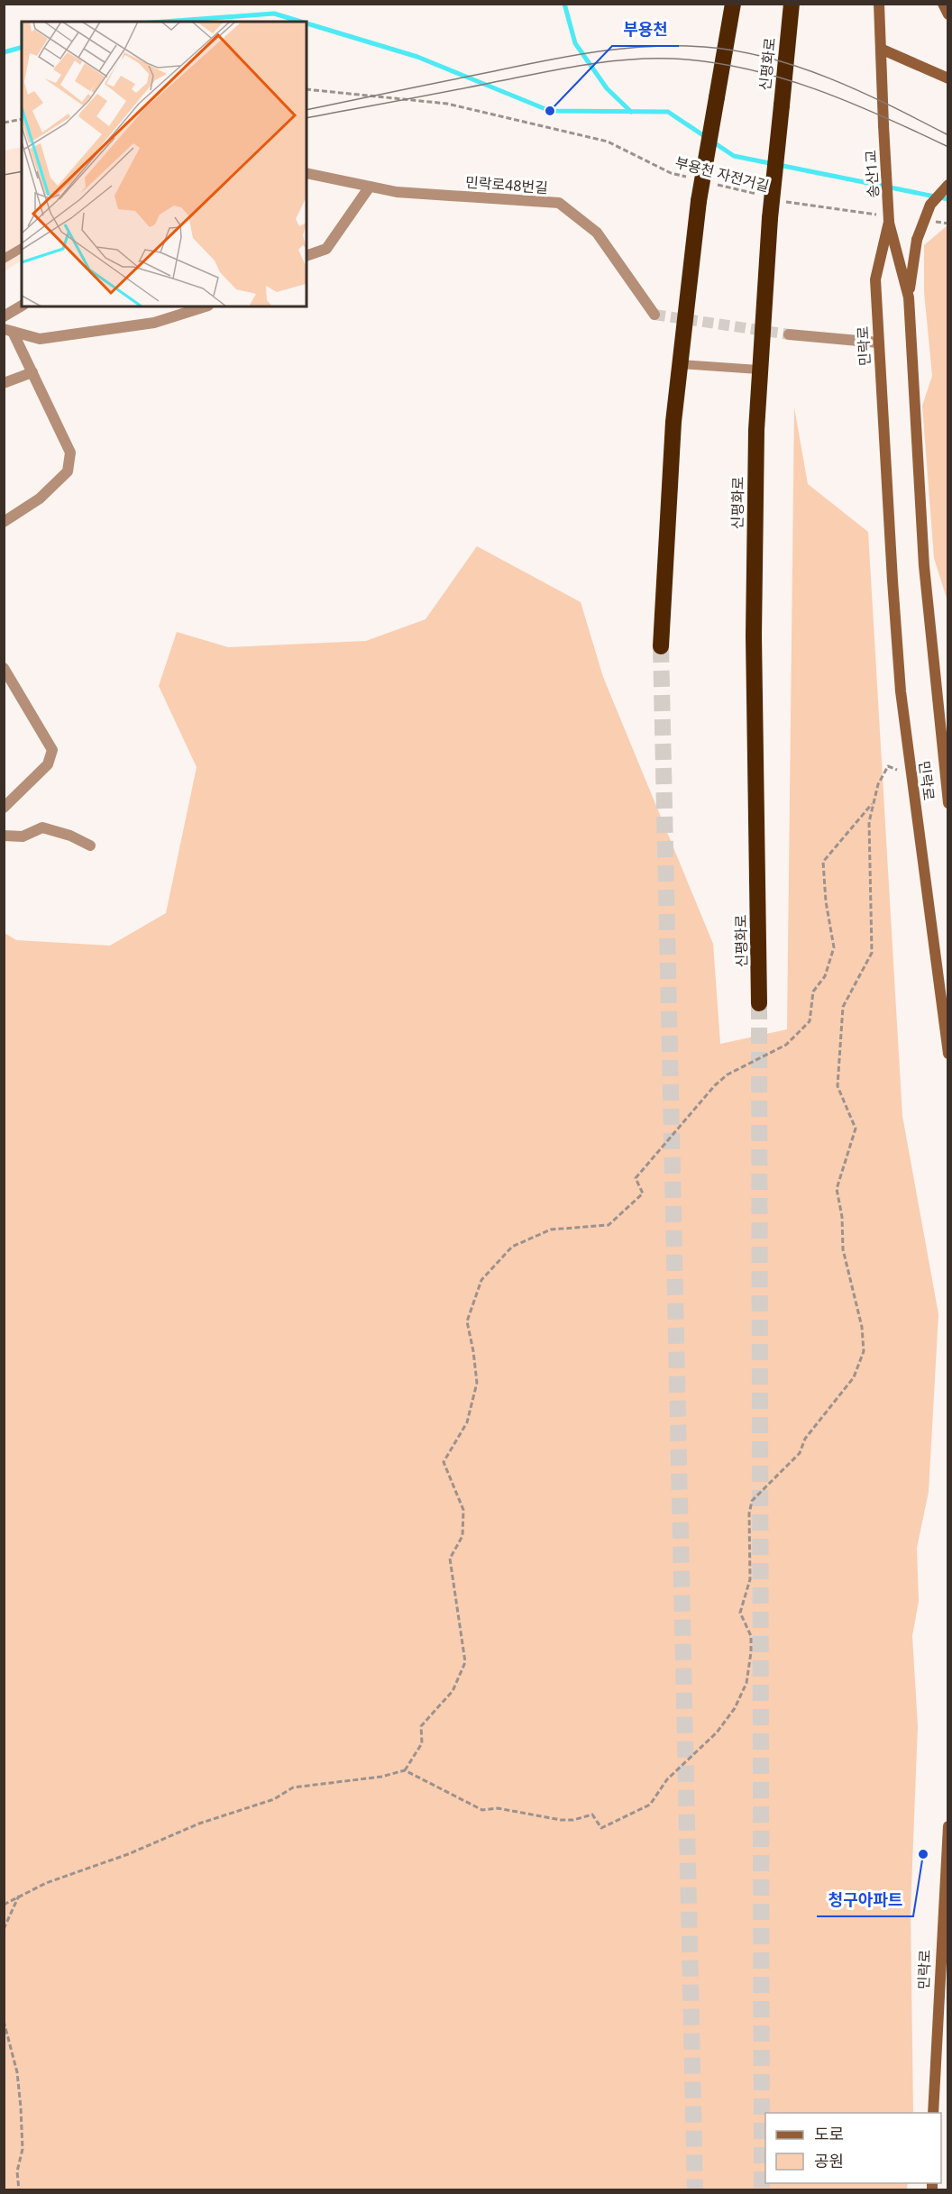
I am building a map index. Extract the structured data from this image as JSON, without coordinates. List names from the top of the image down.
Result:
{
  "streets": {
    "highway": ["신평화로"],
    "main road": ["송산1교", "민락로"],
    "street": ["민락로48번길"],
    "path": ["부용천 자전거길"]
  },
  "crossings": [
    ["부용천 자전거길", "송산1교"],
    ["부용천 자전거길", "민락로"],
    ["송산1교", "민락로"]
  ],
  "places": ["부용천", "청구아파트"],
  "legend": ["도로", "공원"]
}
